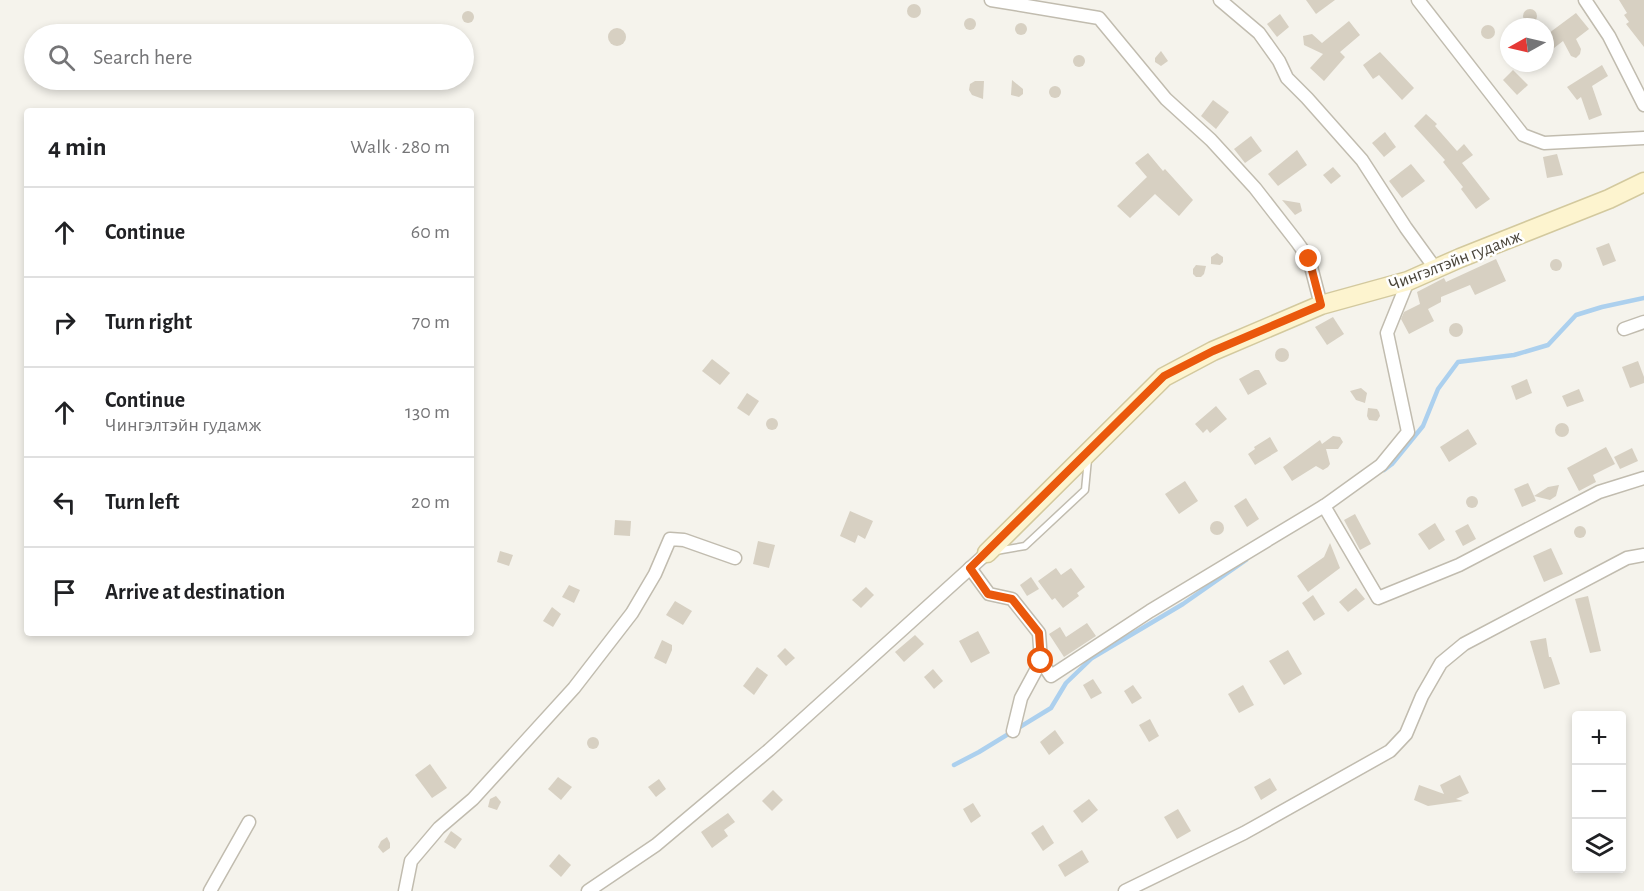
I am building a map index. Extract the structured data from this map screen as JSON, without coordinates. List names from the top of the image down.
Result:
{
  "streets": {
    "main road": ["Чингэлтэйн гудамж"]
  },
  "north": "left",
  "page": {
    "search": "Search here",
    "heading": ["4 min", "Walk · 280 m"],
    "list": [
      ["Continue", "60 m"],
      ["Turn right", "70 m"],
      ["Continue", "Чингэлтэйн гудамж", "130 m"],
      ["Turn left", "20 m"],
      "Arrive at destination"
    ],
    "map_buttons": ["+", "−"]
  }
}
